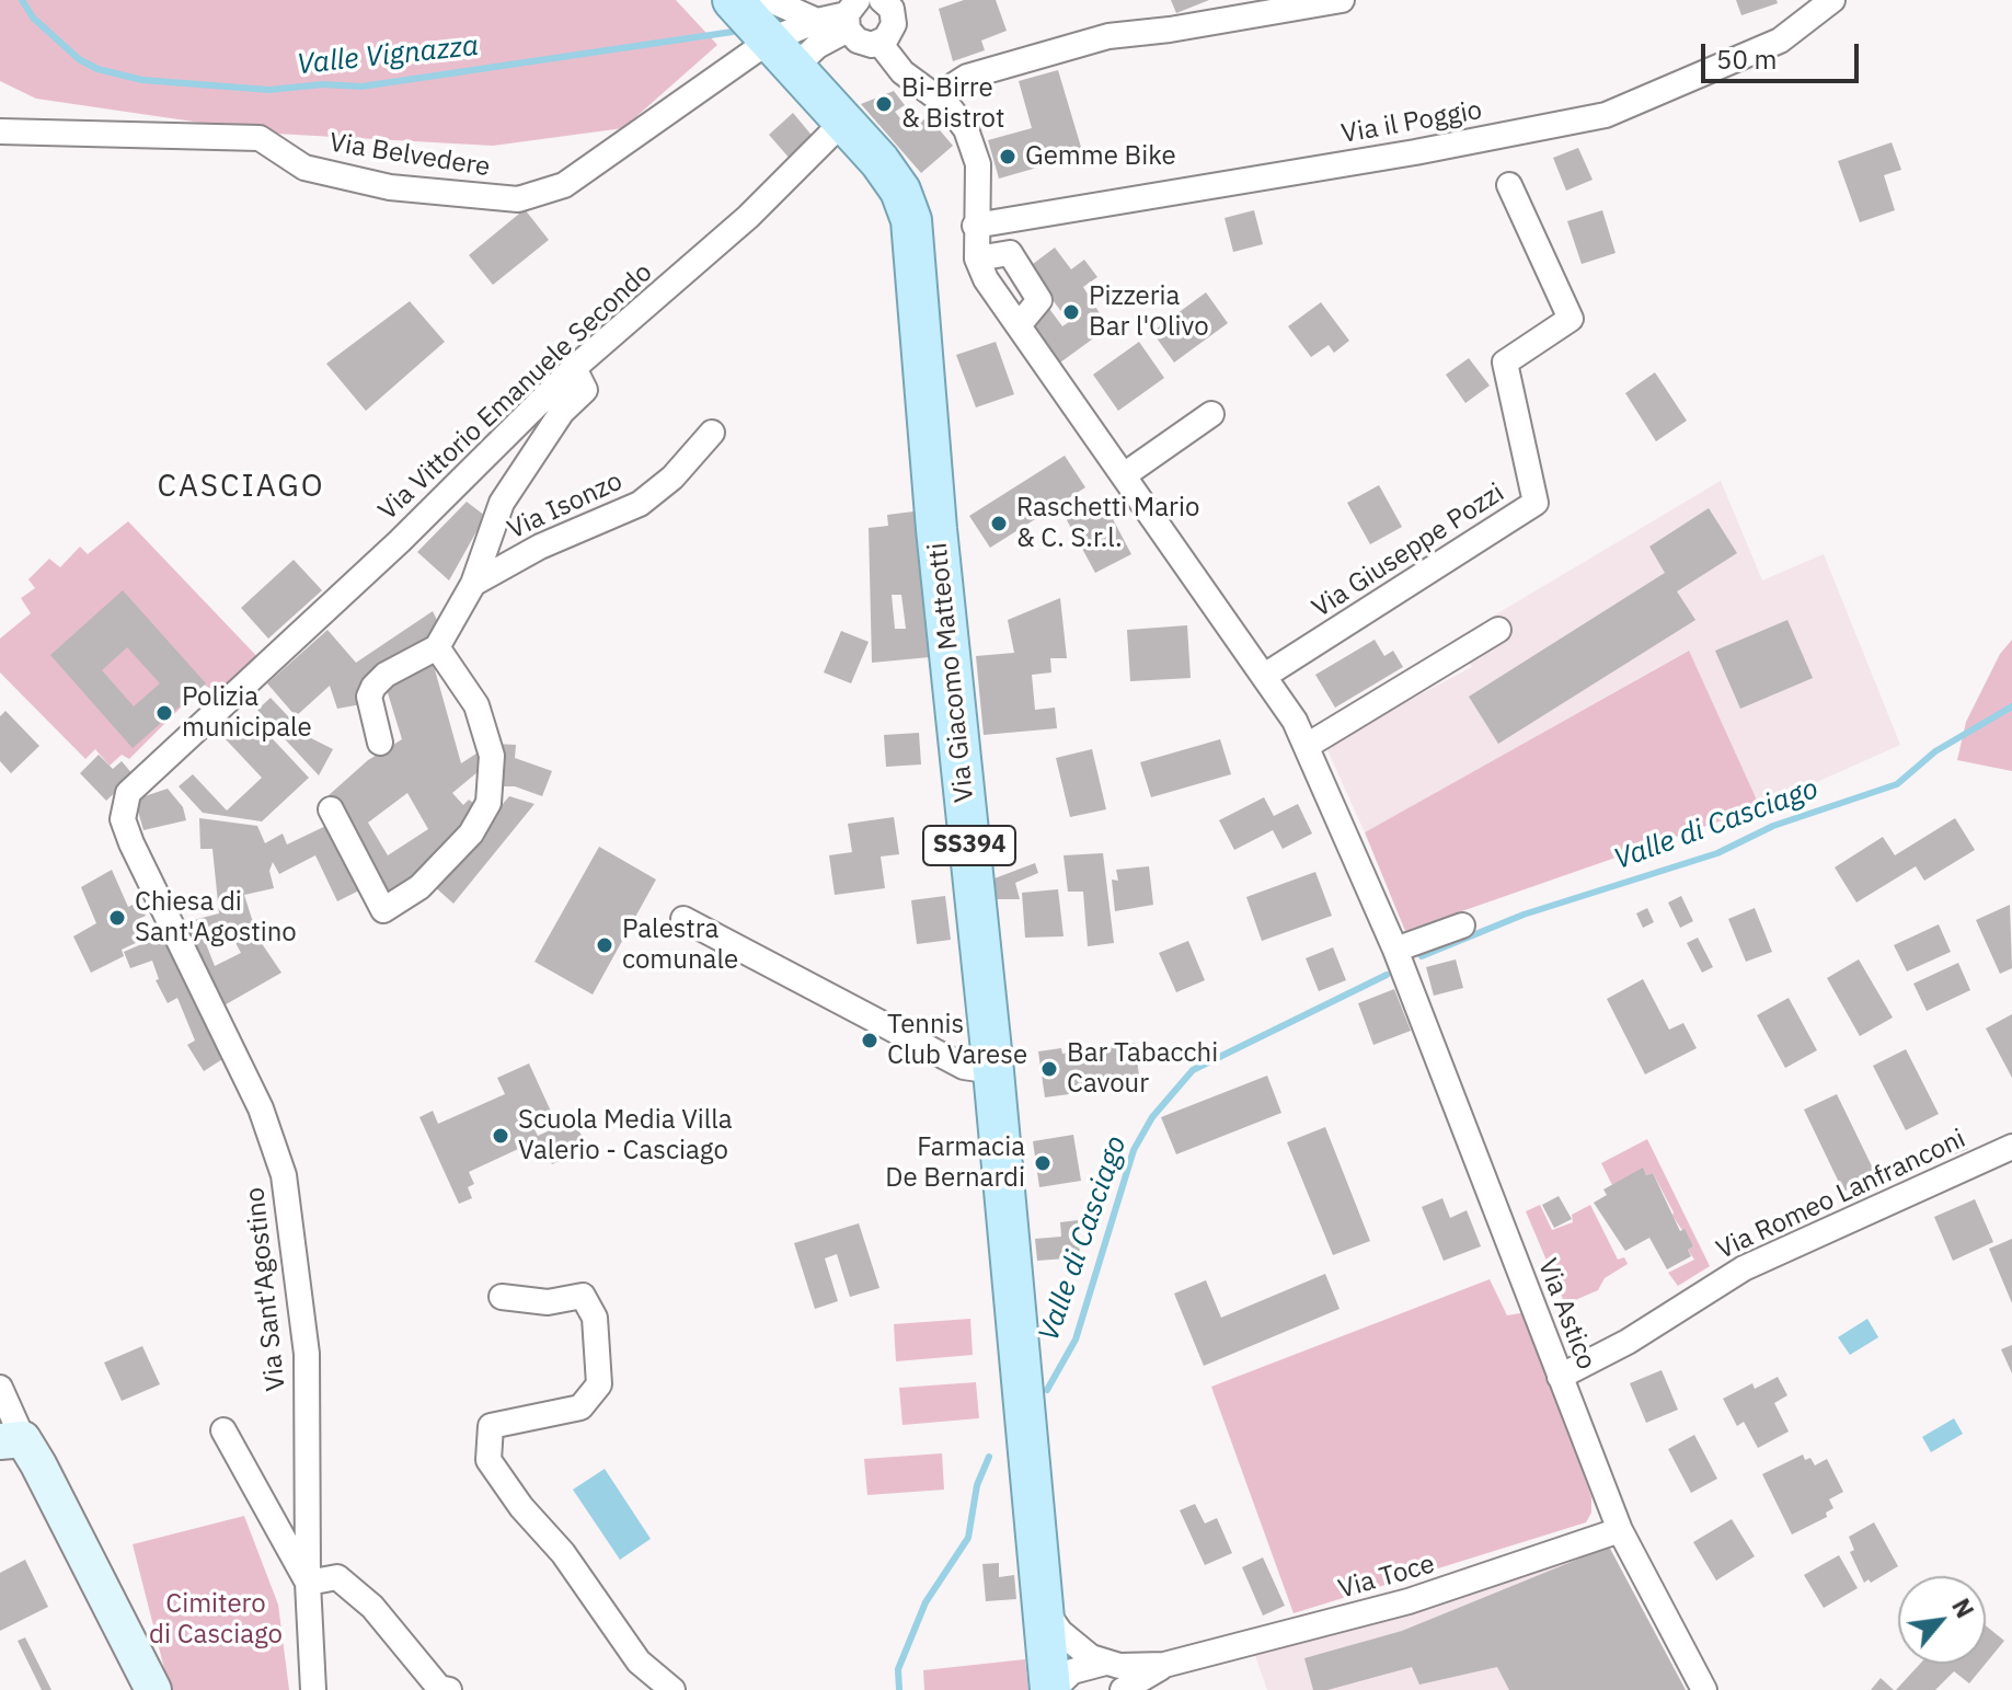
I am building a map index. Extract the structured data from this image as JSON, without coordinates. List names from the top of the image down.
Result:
{
  "streets": {
    "main road": ["Via Giacomo Matteotti", "SS394"],
    "street": [
      "Via il Poggio",
      "Via Belvedere",
      "Via Vittorio Emanuele Secondo",
      "Via Isonzo",
      "Via Giuseppe Pozzi",
      "Via Romeo Lanfranconi",
      "Via Sant'Agostino",
      "Via Astico",
      "Via Toce"
    ]
  },
  "crossings": [
    ["Via Belvedere", "Via Giacomo Matteotti"],
    ["Via Vittorio Emanuele Secondo", "Via Giacomo Matteotti"],
    ["Via Vittorio Emanuele Secondo", "Via Sant'Agostino"],
    ["Via Giacomo Matteotti", "SS394"],
    ["Via Giacomo Matteotti", "Via Toce"],
    ["SS394", "Via Toce"],
    ["Via Romeo Lanfranconi", "Via Astico"],
    ["Via Astico", "Via Toce"]
  ],
  "districts": ["CASCIAGO"],
  "water": ["Valle Vignazza", "Valle di Casciago"],
  "parks": ["Cimitero di Casciago"],
  "places": [
    "Bi-Birre & Bistrot",
    "Gemme Bike",
    "Pizzeria Bar l'Olivo",
    "Raschetti Mario & C. S.r.l.",
    "Polizia municipale",
    "Chiesa di Sant'Agostino",
    "Palestra comunale",
    "Tennis Club Varese",
    "Bar Tabacchi Cavour",
    "Scuola Media Villa Valerio - Casciago",
    "Farmacia De Bernardi"
  ],
  "scale_bar": "50 m",
  "north": "top right"
}
